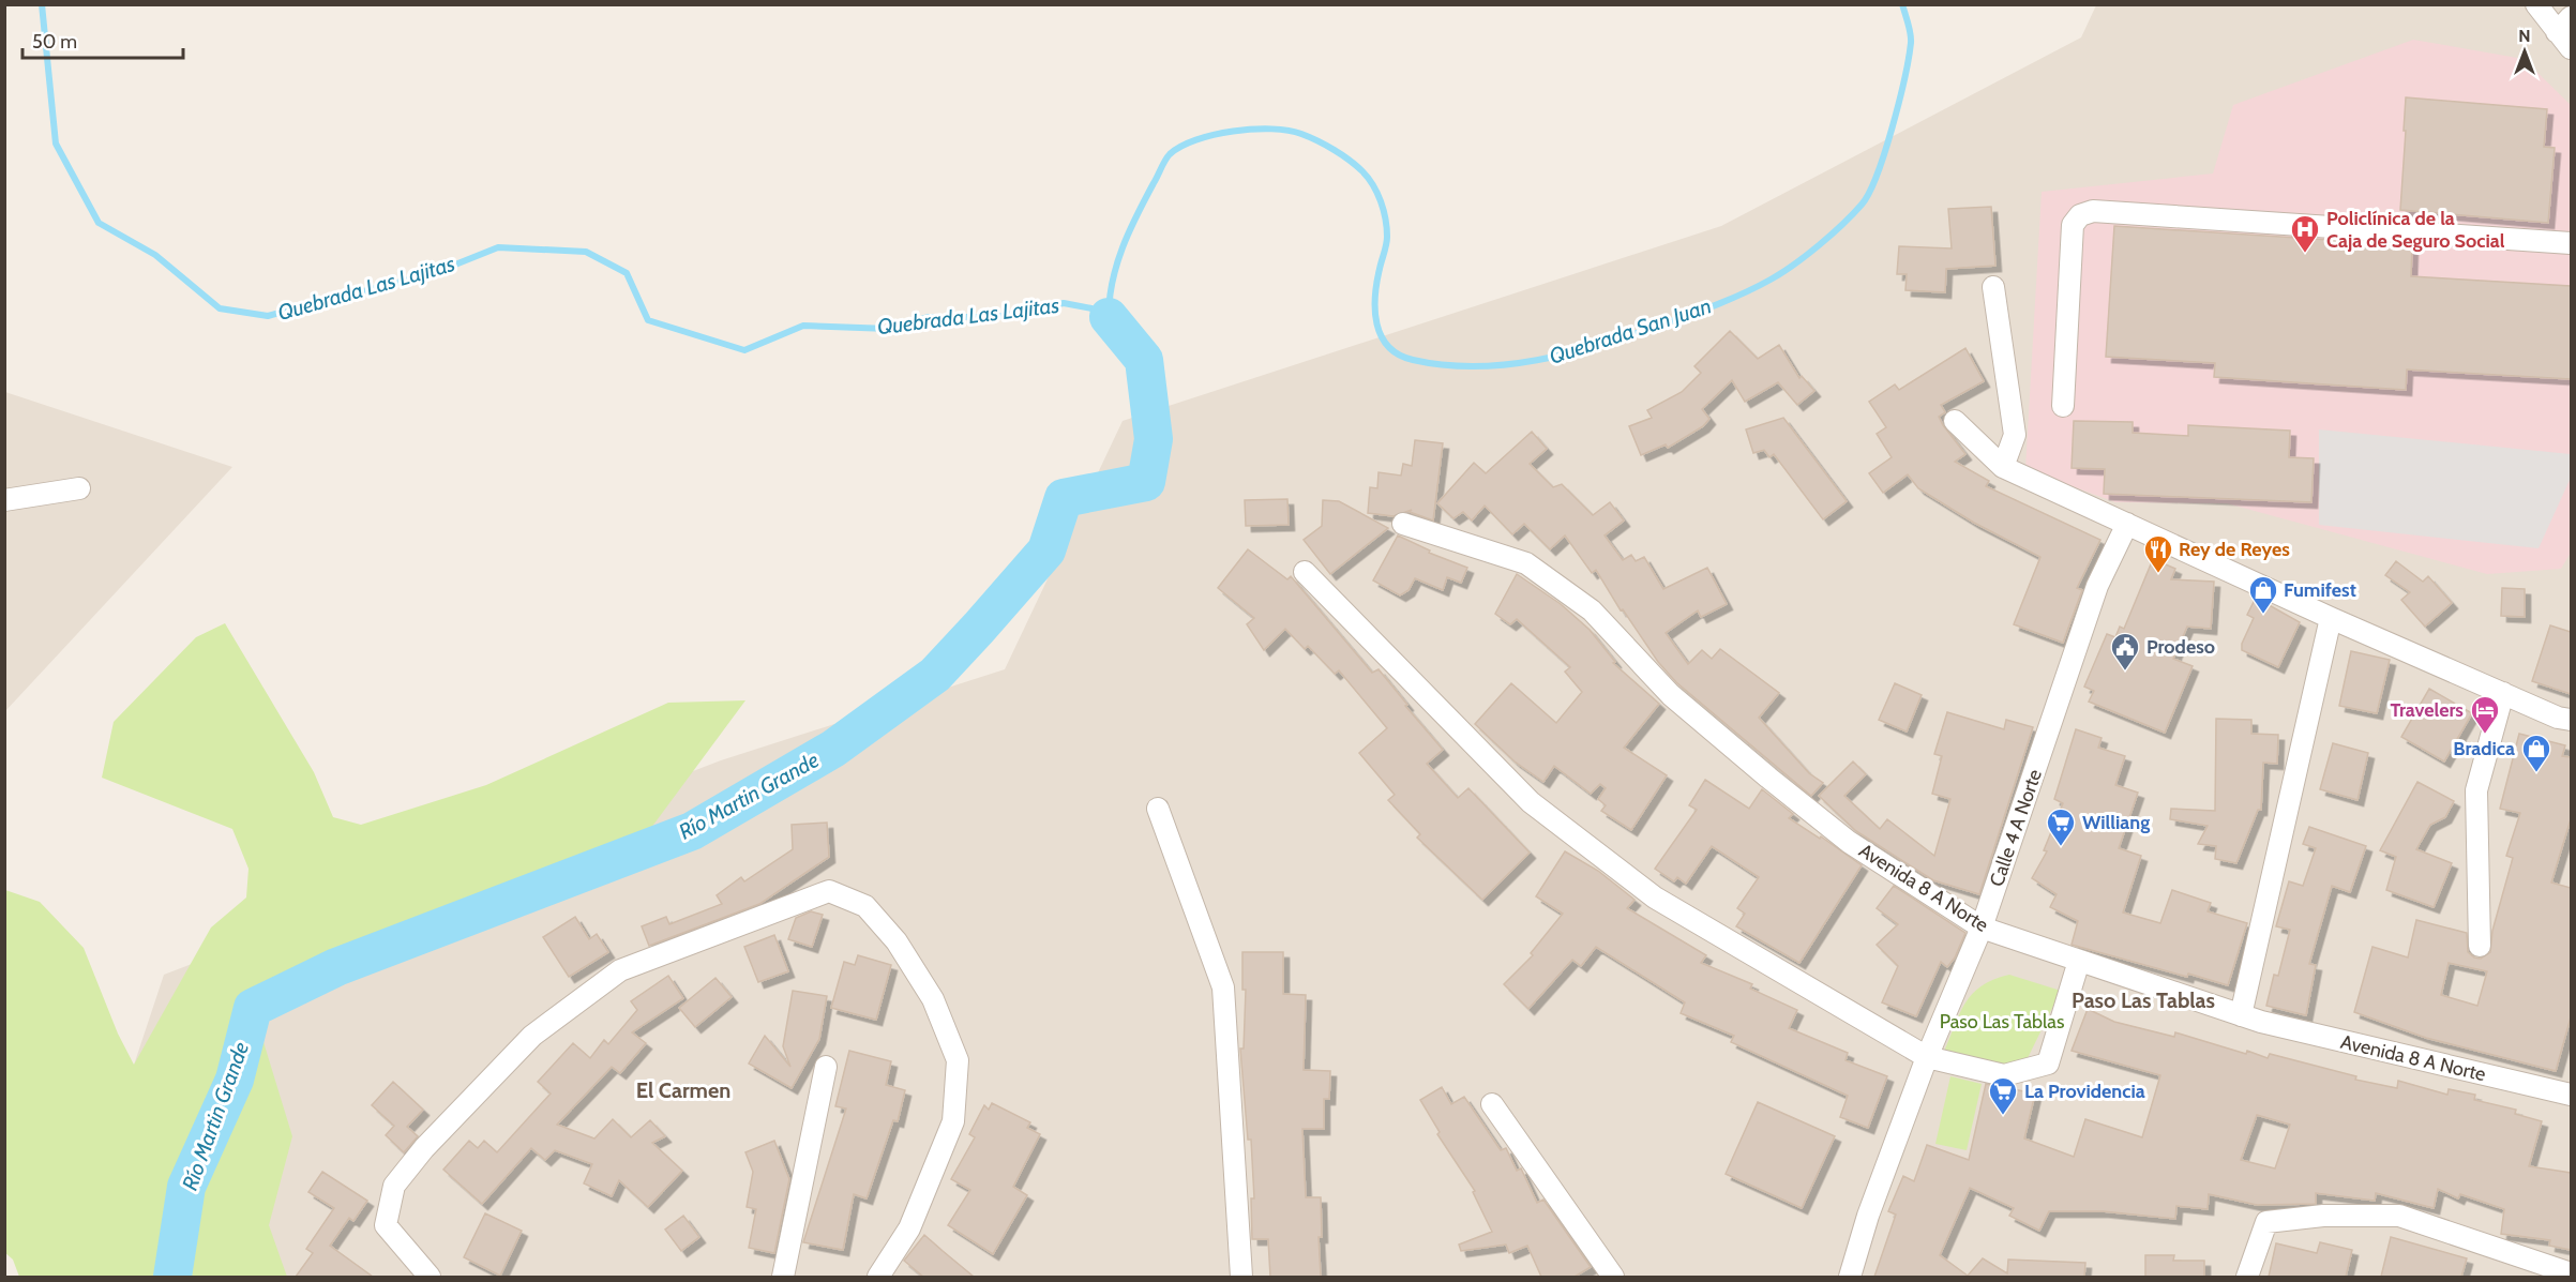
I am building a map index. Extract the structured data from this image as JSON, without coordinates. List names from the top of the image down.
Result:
{
  "streets": {
    "street": ["Calle 4 A Norte", "Avenida 8 A Norte"]
  },
  "crossings": [
    ["Calle 4 A Norte", "Avenida 8 A Norte"]
  ],
  "districts": ["Paso Las Tablas", "El Carmen"],
  "water": ["Quebrada Las Lajitas", "Quebrada San Juan", "Río Martin Grande"],
  "parks": ["Paso Las Tablas"],
  "places": {
    "hospital": ["Policlínica de la Caja de Seguro Social"],
    "restaurant": ["Rey de Reyes"],
    "shop": ["Fumifest", "Bradica"],
    "public building": ["Prodeso"],
    "hotel": ["Travelers"],
    "supermarket": ["Williang", "La Providencia"]
  },
  "scale_bar": "50 m",
  "north": "top"
}
